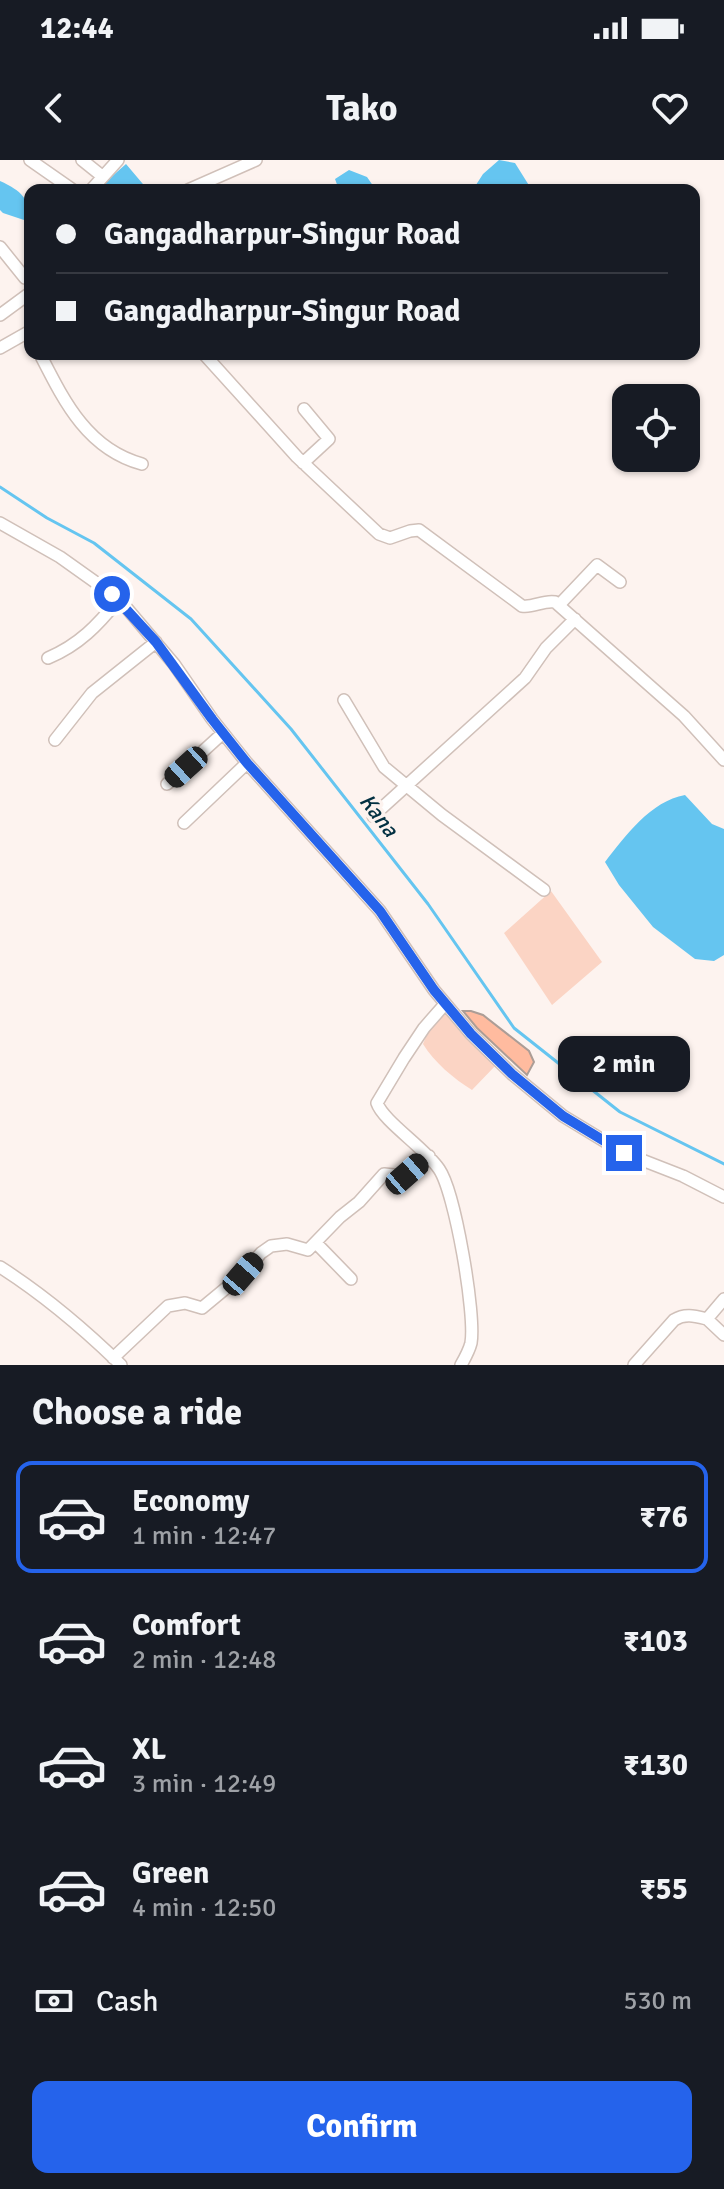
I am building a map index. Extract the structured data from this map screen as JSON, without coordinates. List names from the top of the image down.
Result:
{
  "water": ["Kana"],
  "page": {
    "status": "12:44",
    "header": "Tako",
    "banner": ["Gangadharpur-Singur Road", "Gangadharpur-Singur Road"],
    "bubble": "2 min",
    "heading": "Choose a ride",
    "list": [
      {
        "name": "Economy",
        "note": "1 min · 12:47",
        "value": "₹76"
      },
      {
        "name": "Comfort",
        "note": "2 min · 12:48",
        "value": "₹103"
      },
      {
        "name": "XL",
        "note": "3 min · 12:49",
        "value": "₹130"
      },
      {
        "name": "Green",
        "note": "4 min · 12:50",
        "value": "₹55"
      }
    ],
    "pay": ["Cash", "530 m"],
    "buttons": "Confirm"
  }
}
